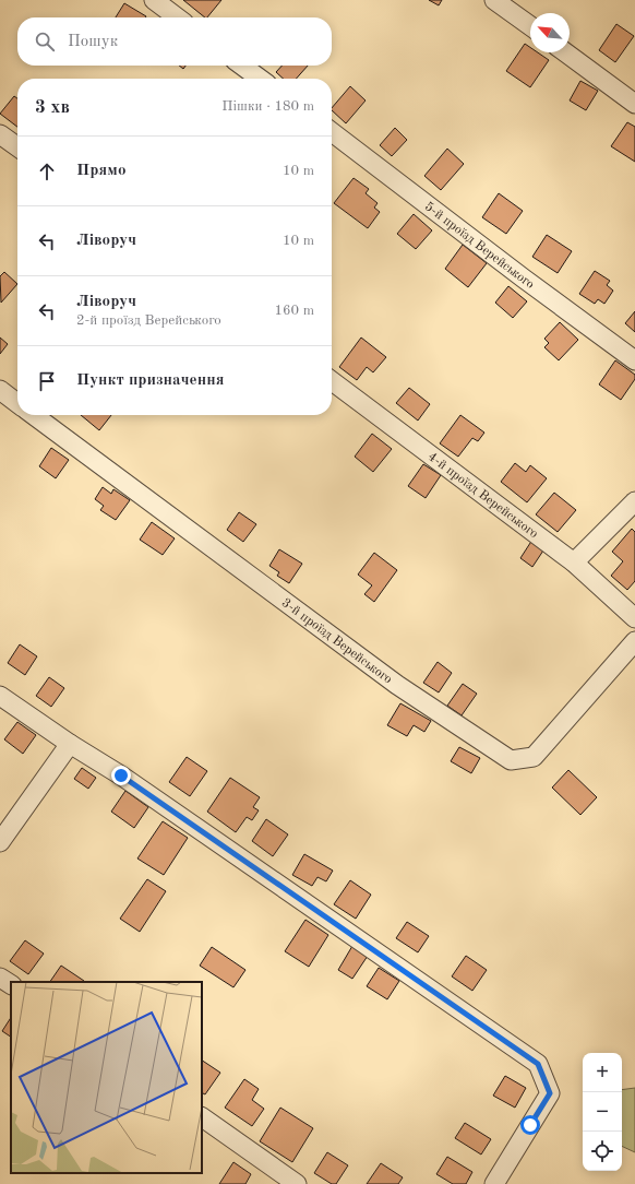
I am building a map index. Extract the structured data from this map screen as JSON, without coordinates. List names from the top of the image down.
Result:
{
  "streets": {
    "street": ["5-й проїзд Верейського", "4-й проїзд Верейського", "3-й проїзд Верейського"]
  },
  "north": "top left",
  "page": {
    "search": "Пошук",
    "heading": ["3 хв", "Пішки · 180 m"],
    "list": [
      ["Прямо", "10 m"],
      ["Ліворуч", "10 m"],
      ["Ліворуч", "2-й проїзд Верейського", "160 m"],
      "Пункт призначення"
    ],
    "map_buttons": ["+", "−"]
  }
}
